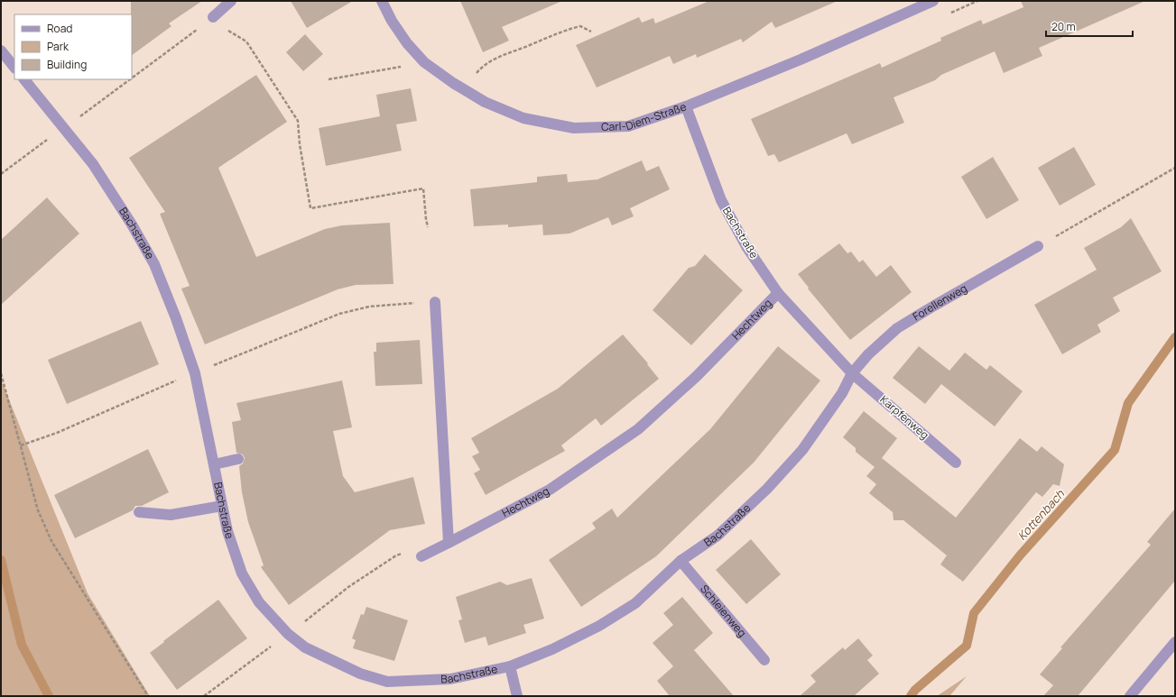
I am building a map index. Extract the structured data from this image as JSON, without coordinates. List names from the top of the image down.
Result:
{
  "streets": {
    "street": [
      "Carl-Diem-Straße",
      "Bachstraße",
      "Forellenweg",
      "Hechtweg",
      "Karpfenweg",
      "Schleienweg"
    ]
  },
  "crossings": [
    ["Carl-Diem-Straße", "Bachstraße"],
    ["Bachstraße", "Forellenweg"],
    ["Bachstraße", "Hechtweg"],
    ["Bachstraße", "Karpfenweg"],
    ["Bachstraße", "Schleienweg"],
    ["Forellenweg", "Karpfenweg"]
  ],
  "water": ["Kottenbach"],
  "legend": ["Road", "Park", "Building"],
  "scale_bar": "20 m"
}
